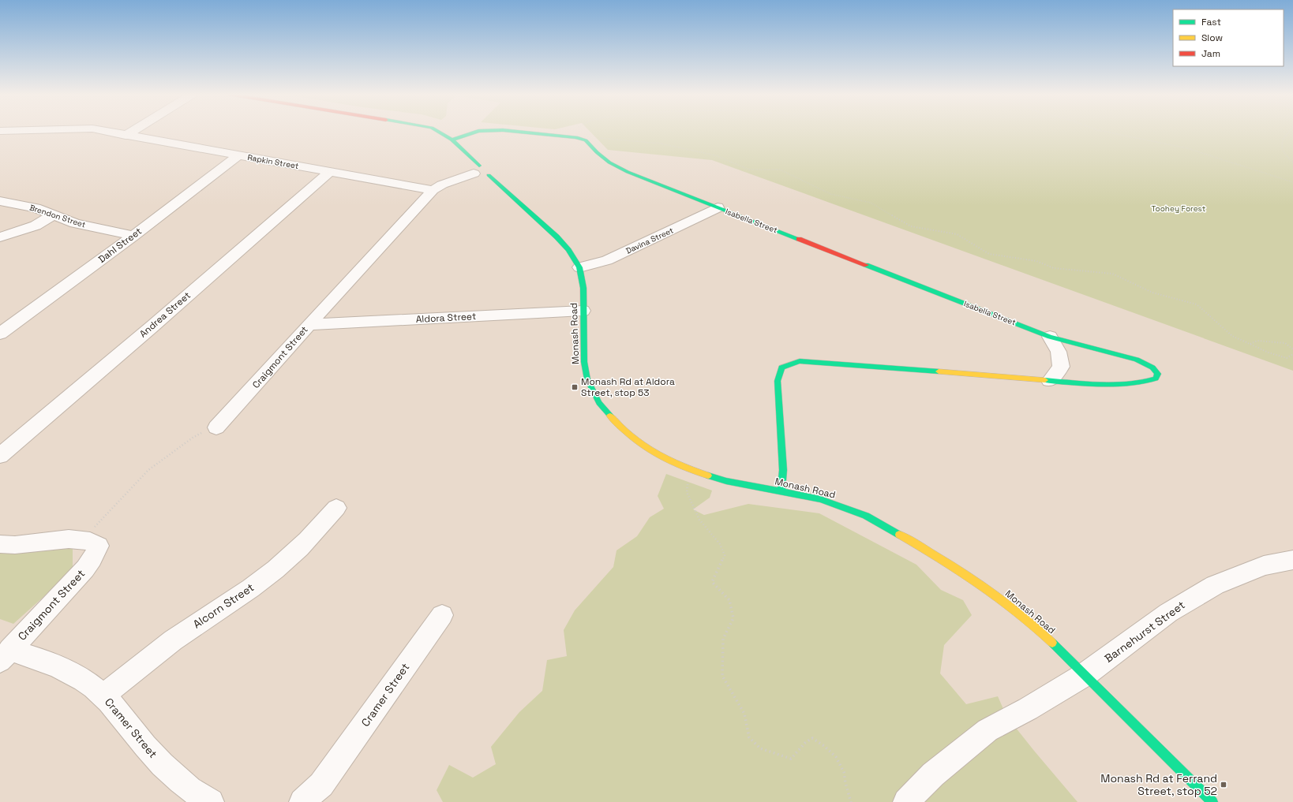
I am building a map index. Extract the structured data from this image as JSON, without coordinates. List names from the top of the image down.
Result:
{
  "streets": {
    "street": [
      "Rapkin Street",
      "Brendon Street",
      "Isabella Street",
      "Davina Street",
      "Dahl Street",
      "Andrea Street",
      "Aldora Street",
      "Monash Road",
      "Craigmont Street",
      "Alcorn Street",
      "Barnehurst Street",
      "Cramer Street"
    ]
  },
  "crossings": [
    ["Rapkin Street", "Dahl Street"],
    ["Rapkin Street", "Andrea Street"],
    ["Rapkin Street", "Craigmont Street"],
    ["Brendon Street", "Dahl Street"],
    ["Isabella Street", "Davina Street"],
    ["Isabella Street", "Monash Road"],
    ["Davina Street", "Monash Road"],
    ["Aldora Street", "Monash Road"],
    ["Aldora Street", "Craigmont Street"],
    ["Monash Road", "Craigmont Street"],
    ["Monash Road", "Barnehurst Street"],
    ["Craigmont Street", "Cramer Street"],
    ["Alcorn Street", "Cramer Street"]
  ],
  "parks": ["Toohey Forest"],
  "places": {
    "transit": ["Monash Rd at Aldora Street, stop 53", "Monash Rd at Ferrand Street, stop 52"]
  },
  "legend": ["Fast", "Slow", "Jam"]
}
